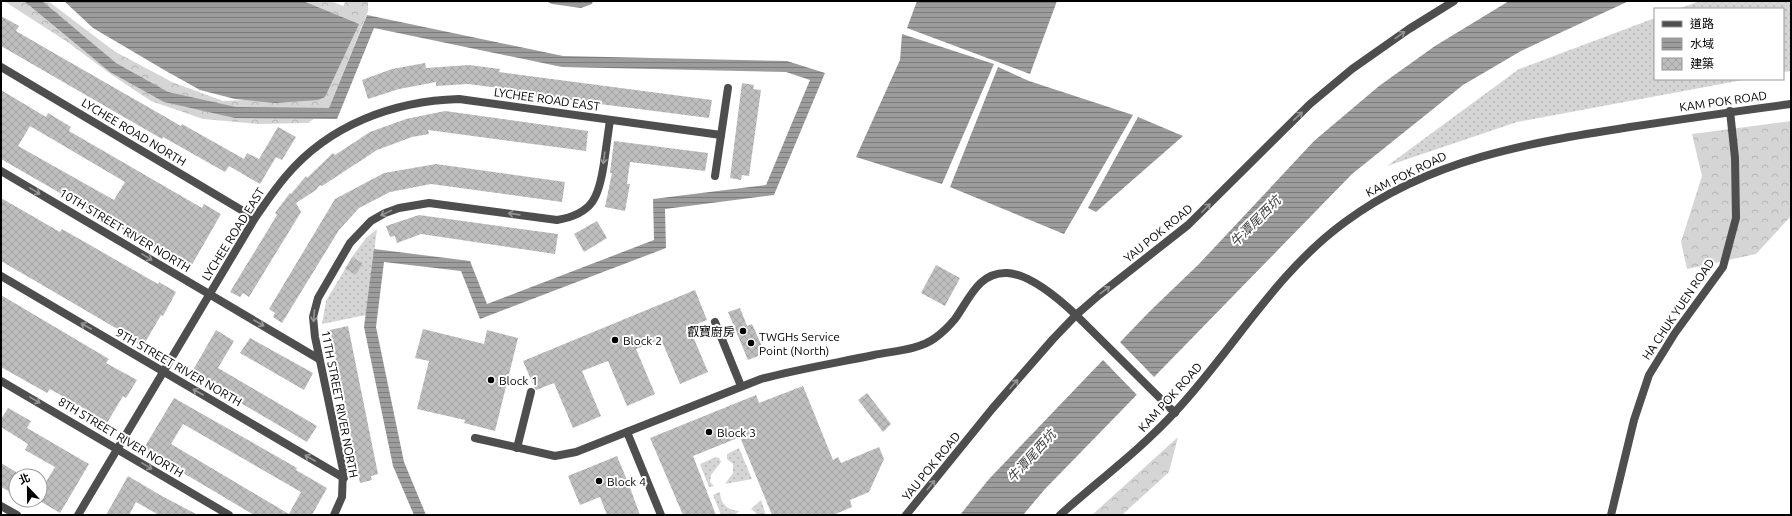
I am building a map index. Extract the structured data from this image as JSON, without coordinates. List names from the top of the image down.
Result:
{
  "streets": {
    "street": [
      "LYCHEE ROAD EAST",
      "KAM POK ROAD",
      "LYCHEE ROAD NORTH",
      "10TH STREET RIVER NORTH",
      "YAU POK ROAD",
      "HA CHUK YUEN ROAD",
      "9TH STREET RIVER NORTH",
      "11TH STREET RIVER NORTH",
      "8TH STREET RIVER NORTH"
    ]
  },
  "crossings": [
    ["LYCHEE ROAD EAST", "LYCHEE ROAD NORTH"],
    ["LYCHEE ROAD EAST", "10TH STREET RIVER NORTH"],
    ["LYCHEE ROAD EAST", "9TH STREET RIVER NORTH"],
    ["LYCHEE ROAD EAST", "11TH STREET RIVER NORTH"],
    ["LYCHEE ROAD EAST", "8TH STREET RIVER NORTH"],
    ["KAM POK ROAD", "HA CHUK YUEN ROAD"],
    ["10TH STREET RIVER NORTH", "11TH STREET RIVER NORTH"],
    ["9TH STREET RIVER NORTH", "11TH STREET RIVER NORTH"]
  ],
  "one_way": [
    "10TH STREET RIVER NORTH",
    "YAU POK ROAD",
    "9TH STREET RIVER NORTH",
    "8TH STREET RIVER NORTH"
  ],
  "water": ["牛潭尾西坑"],
  "places": [
    "叡寶廚房",
    "Block 2",
    "TWGHs Service Point (North)",
    "Block 1",
    "Block 3",
    "Block 4"
  ],
  "legend": ["道路", "水域", "建築"],
  "north": "top"
}
